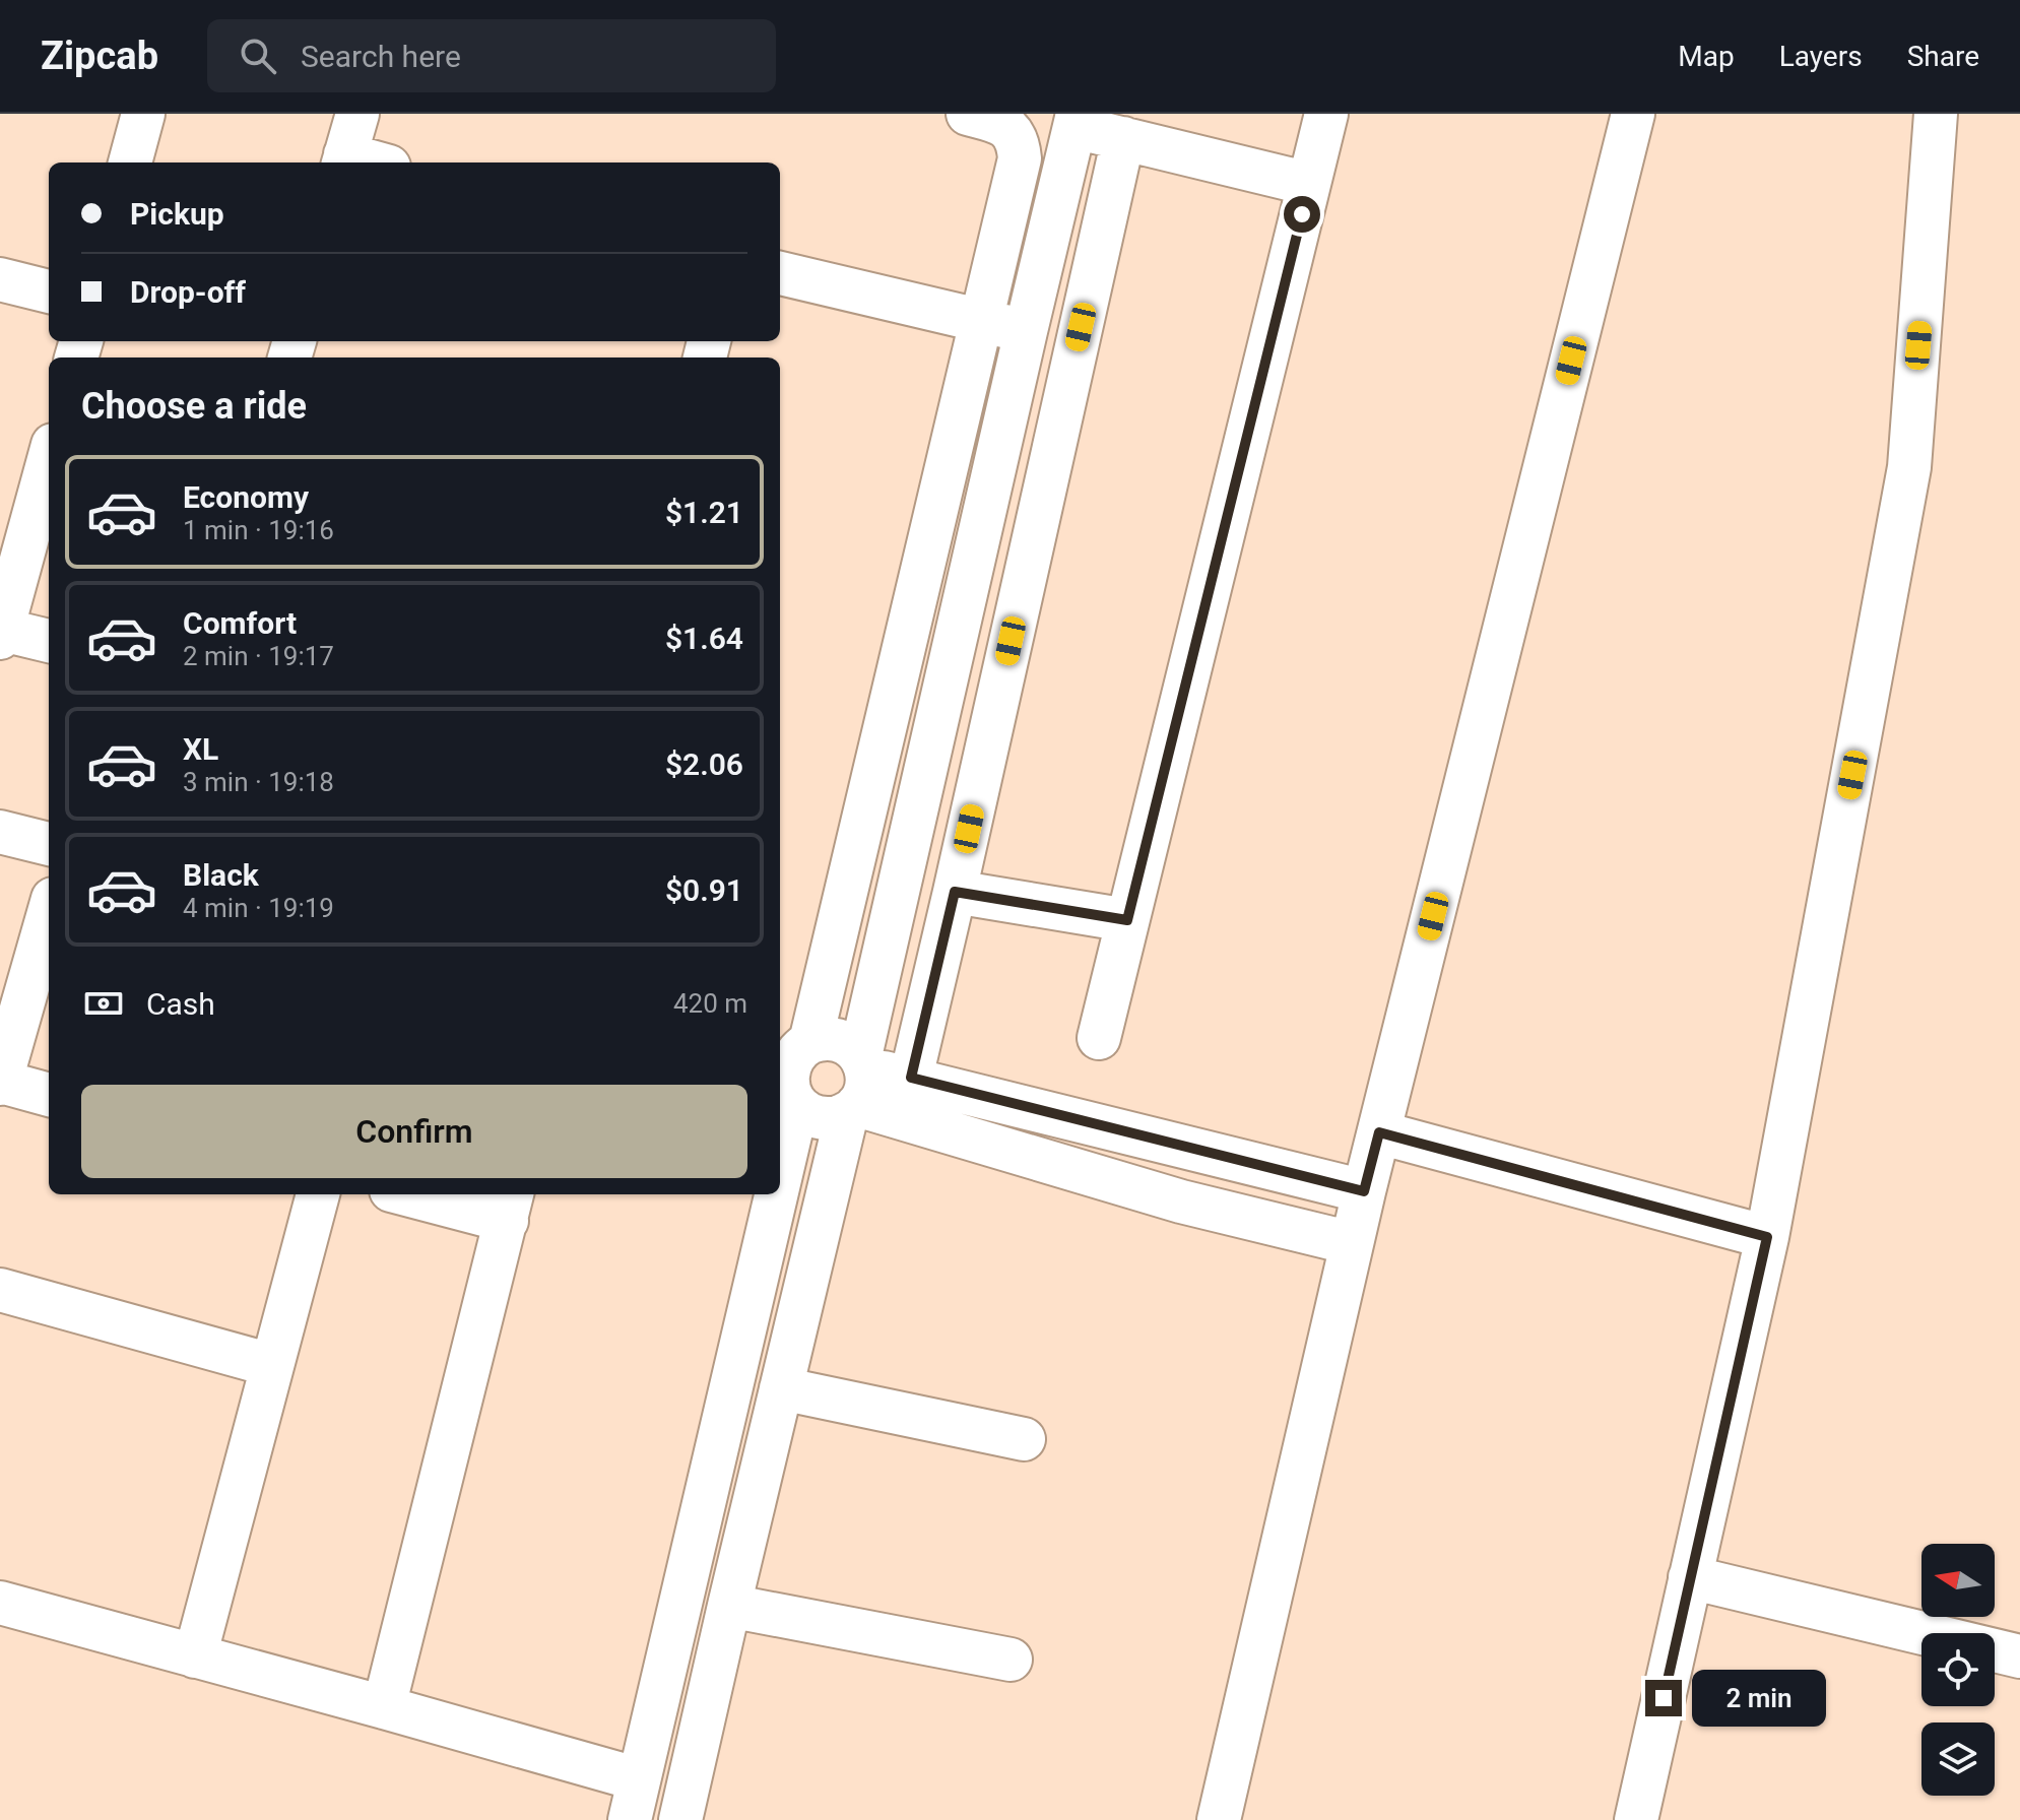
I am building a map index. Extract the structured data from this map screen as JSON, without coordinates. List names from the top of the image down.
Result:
{
  "north": "left",
  "page": {
    "header": "Zipcab",
    "search": "Search here",
    "nav": ["Map", "Layers", "Share"],
    "banner": ["Pickup", "Drop-off"],
    "heading": "Choose a ride",
    "list": [
      {
        "name": "Economy",
        "note": "1 min · 19:16",
        "value": "$1.21"
      },
      {
        "name": "Comfort",
        "note": "2 min · 19:17",
        "value": "$1.64"
      },
      {
        "name": "XL",
        "note": "3 min · 19:18",
        "value": "$2.06"
      },
      {
        "name": "Black",
        "note": "4 min · 19:19",
        "value": "$0.91"
      }
    ],
    "pay": ["Cash", "420 m"],
    "buttons": "Confirm",
    "bubble": "2 min"
  }
}
